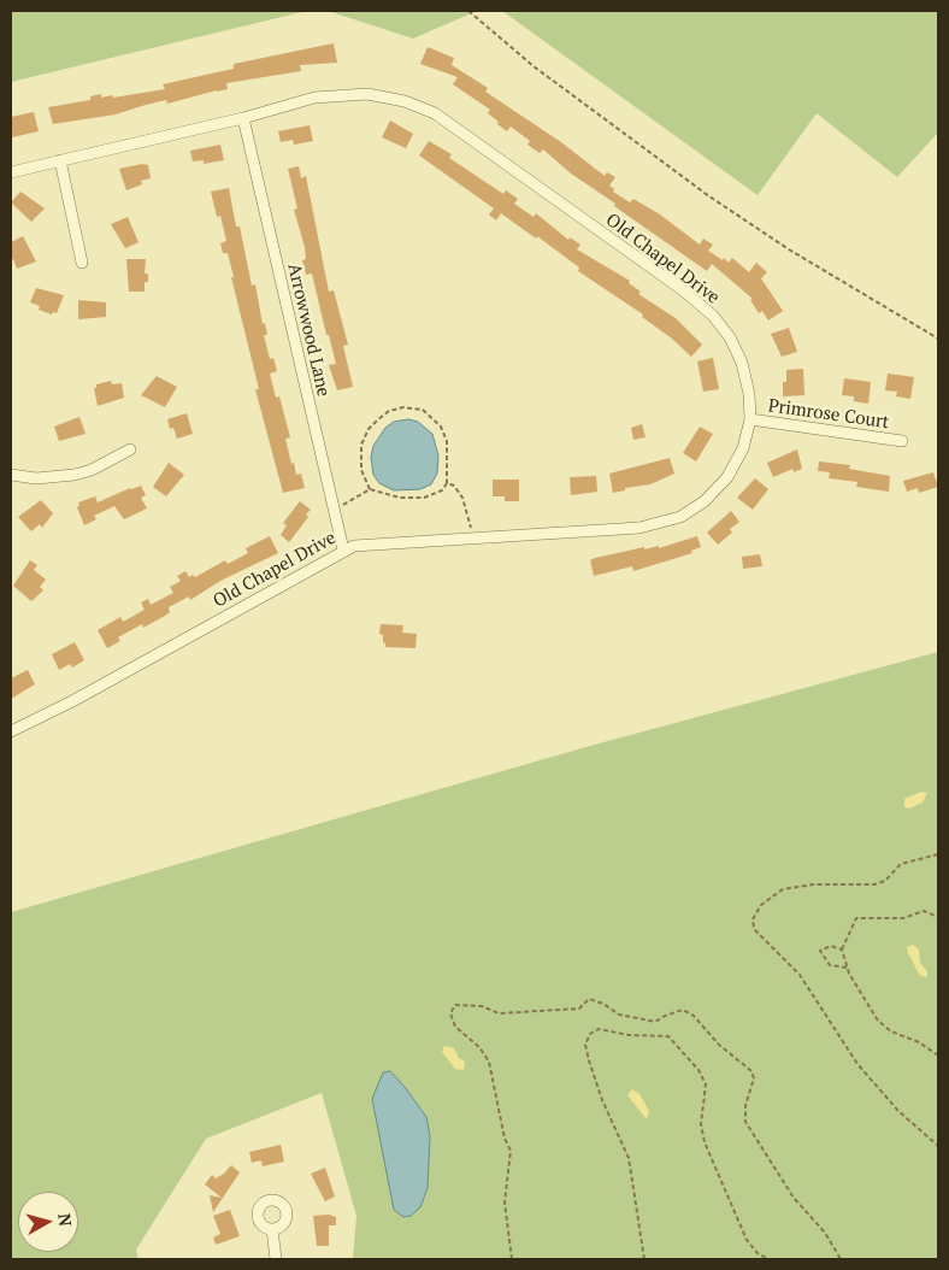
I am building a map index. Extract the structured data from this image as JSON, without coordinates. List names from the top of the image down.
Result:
{
  "streets": {
    "street": ["Old Chapel Drive", "Arrowwood Lane", "Primrose Court"]
  },
  "crossings": [
    ["Old Chapel Drive", "Arrowwood Lane"],
    ["Old Chapel Drive", "Primrose Court"]
  ],
  "north": "right"
}
